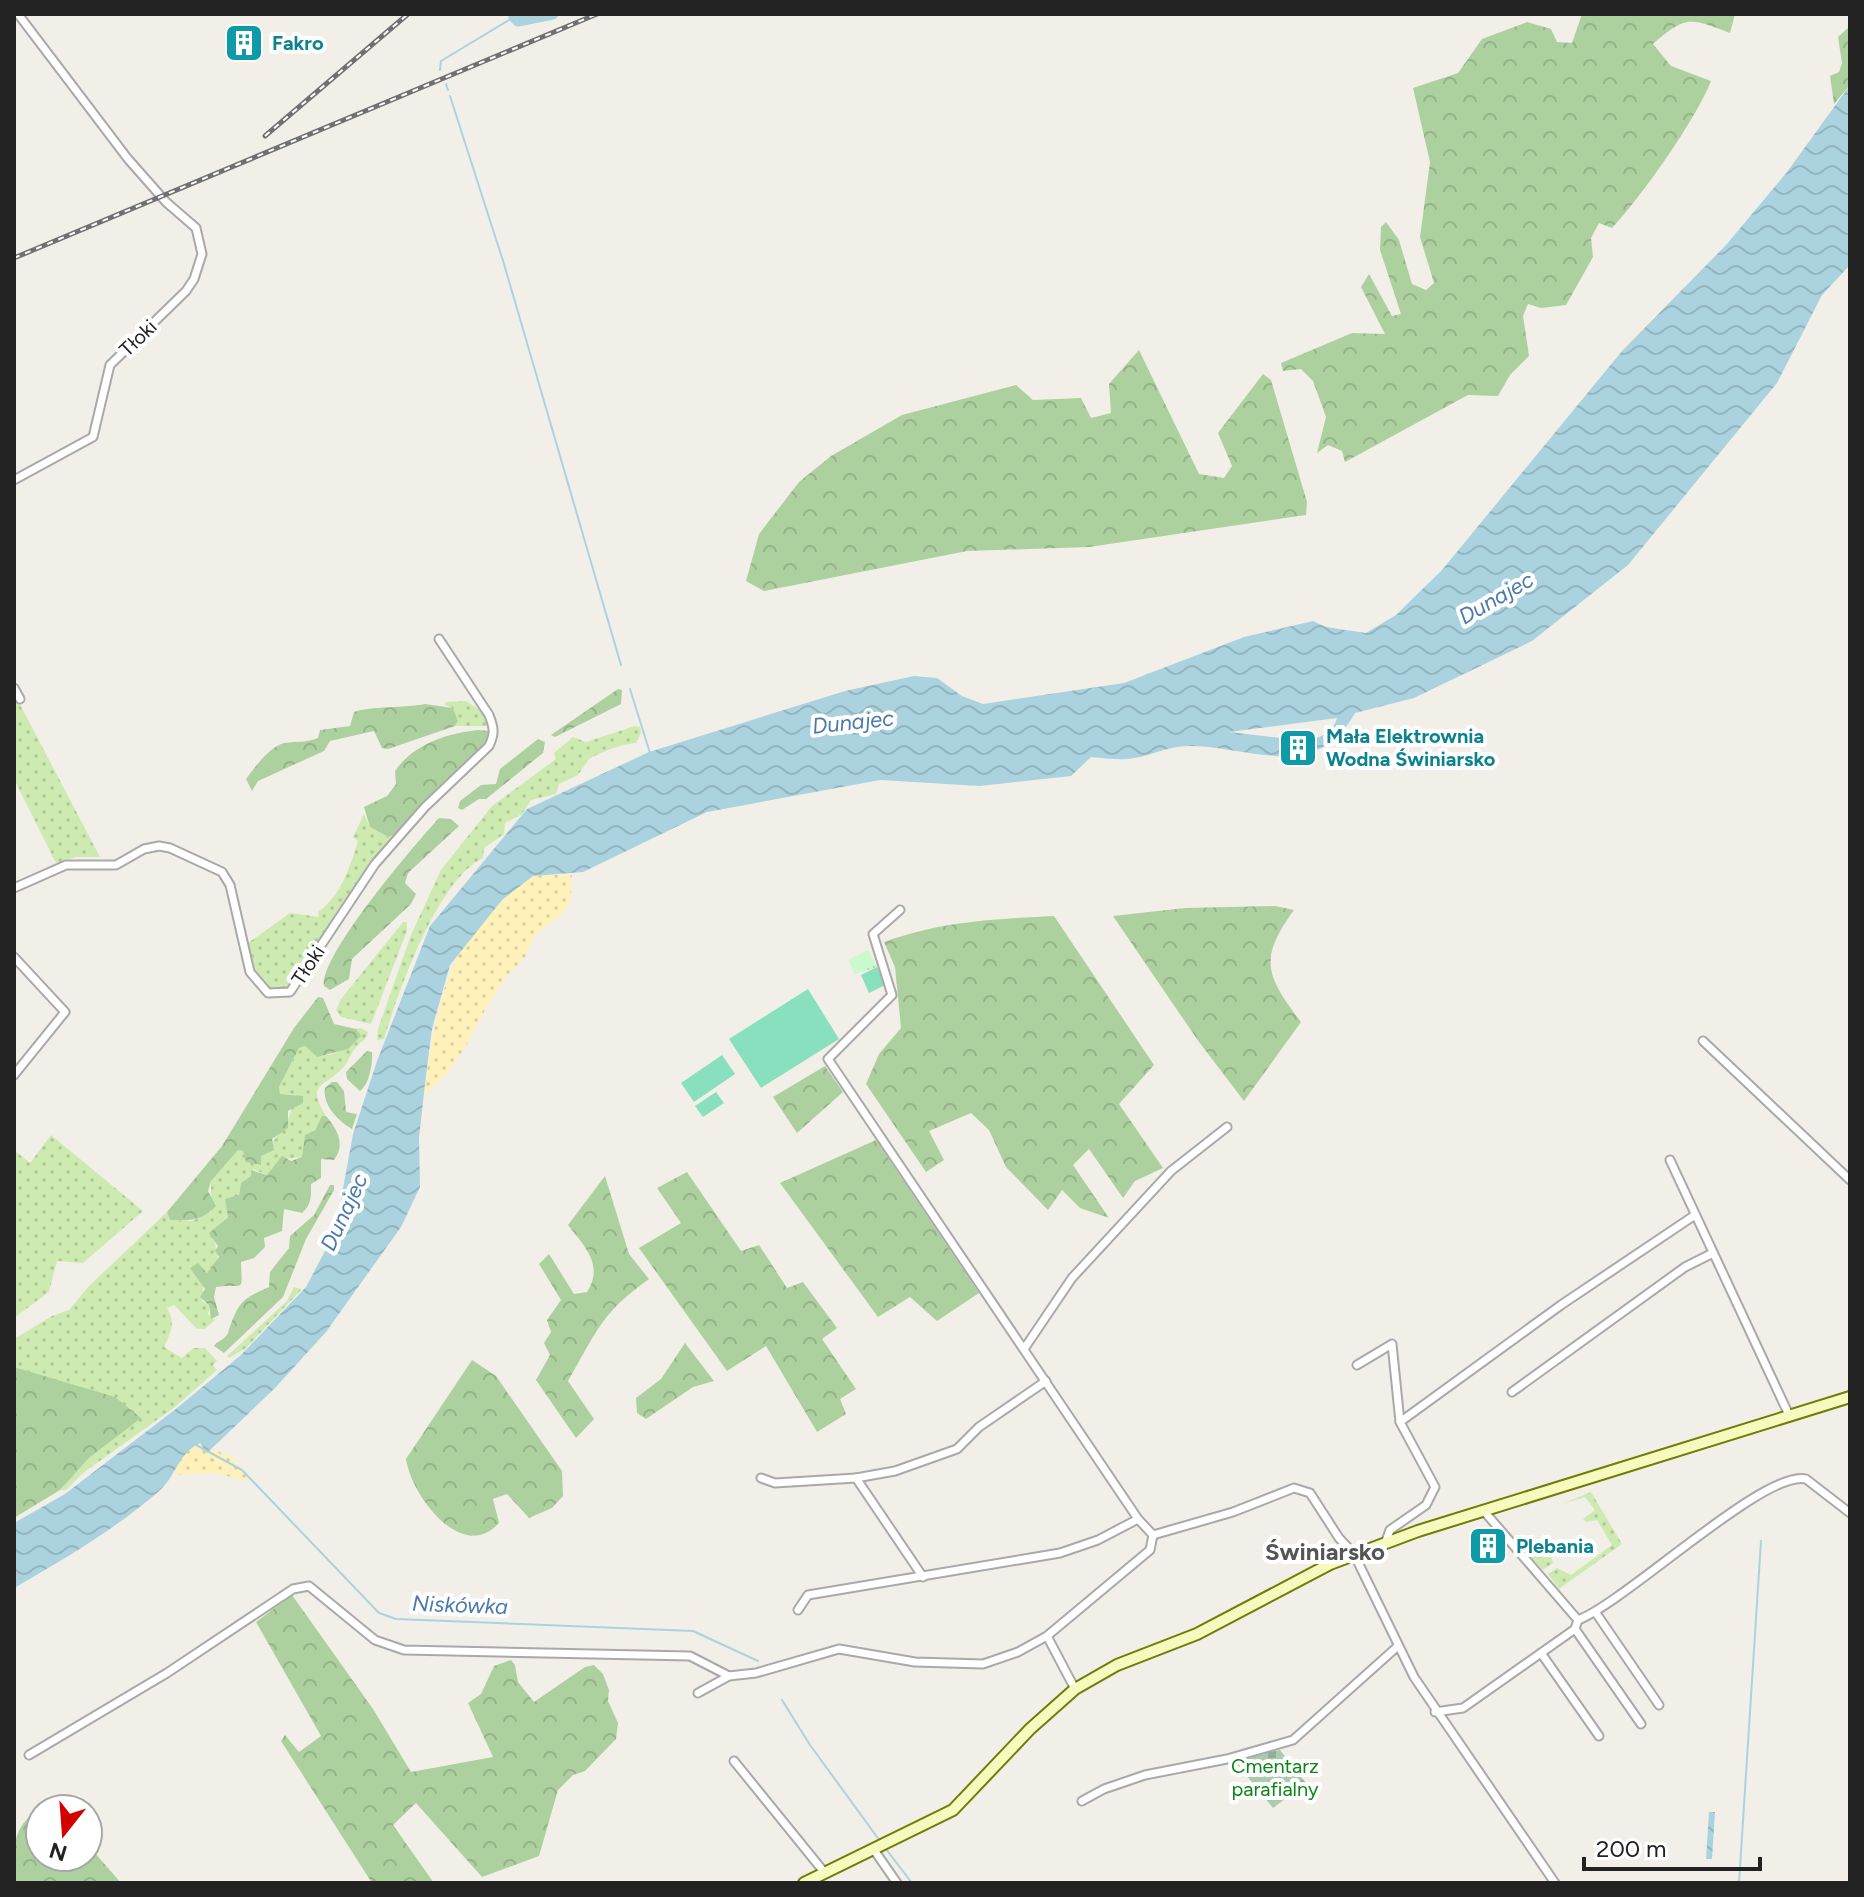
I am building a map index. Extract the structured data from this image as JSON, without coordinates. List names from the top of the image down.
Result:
{
  "streets": {
    "street": ["Tłoki"]
  },
  "districts": ["Świniarsko"],
  "water": ["Dunajec", "Niskówka"],
  "parks": ["Cmentarz parafialny"],
  "places": {
    "building": ["Fakro", "Mała Elektrownia Wodna Świniarsko", "Plebania"]
  },
  "scale_bar": "200 m",
  "north": "bottom"
}
